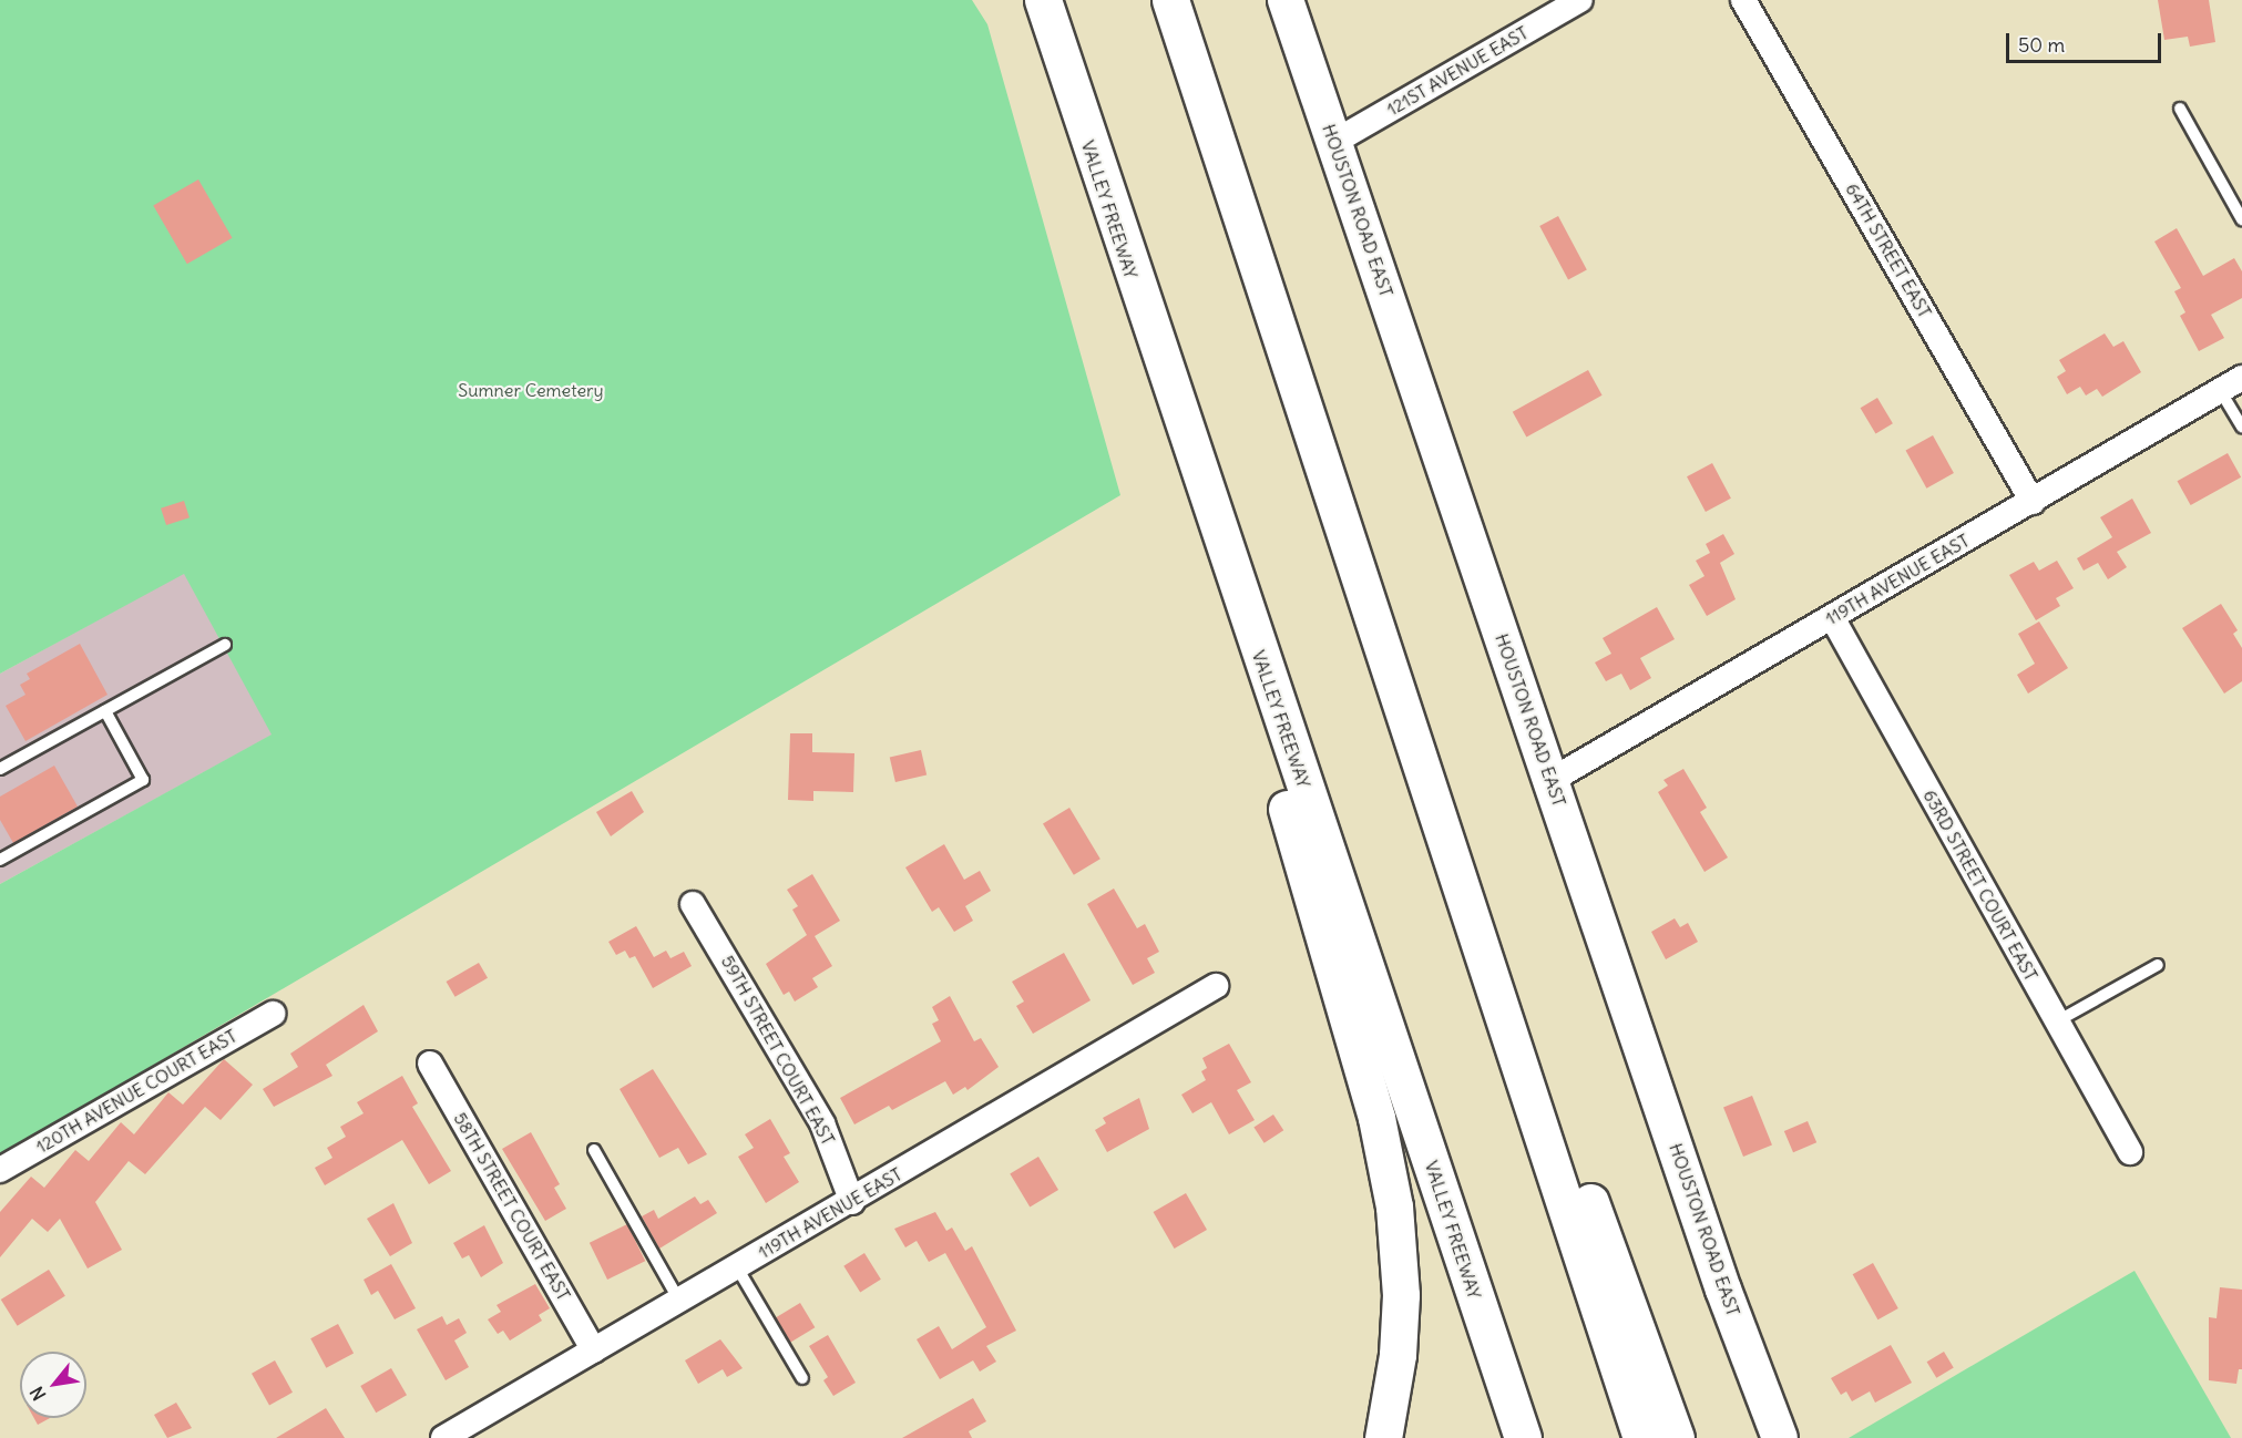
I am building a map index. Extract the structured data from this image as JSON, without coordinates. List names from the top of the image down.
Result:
{
  "streets": {
    "highway": ["VALLEY FREEWAY"],
    "street": [
      "121ST AVENUE EAST",
      "HOUSTON ROAD EAST",
      "64TH STREET EAST",
      "119TH AVENUE EAST",
      "63RD STREET COURT EAST",
      "59TH STREET COURT EAST",
      "120TH AVENUE COURT EAST",
      "58TH STREET COURT EAST"
    ]
  },
  "crossings": [
    ["121ST AVENUE EAST", "HOUSTON ROAD EAST"],
    ["HOUSTON ROAD EAST", "119TH AVENUE EAST"],
    ["64TH STREET EAST", "119TH AVENUE EAST"],
    ["119TH AVENUE EAST", "63RD STREET COURT EAST"],
    ["119TH AVENUE EAST", "59TH STREET COURT EAST"],
    ["119TH AVENUE EAST", "58TH STREET COURT EAST"]
  ],
  "parks": ["Sumner Cemetery"],
  "scale_bar": "50 m",
  "north": "bottom left"
}
